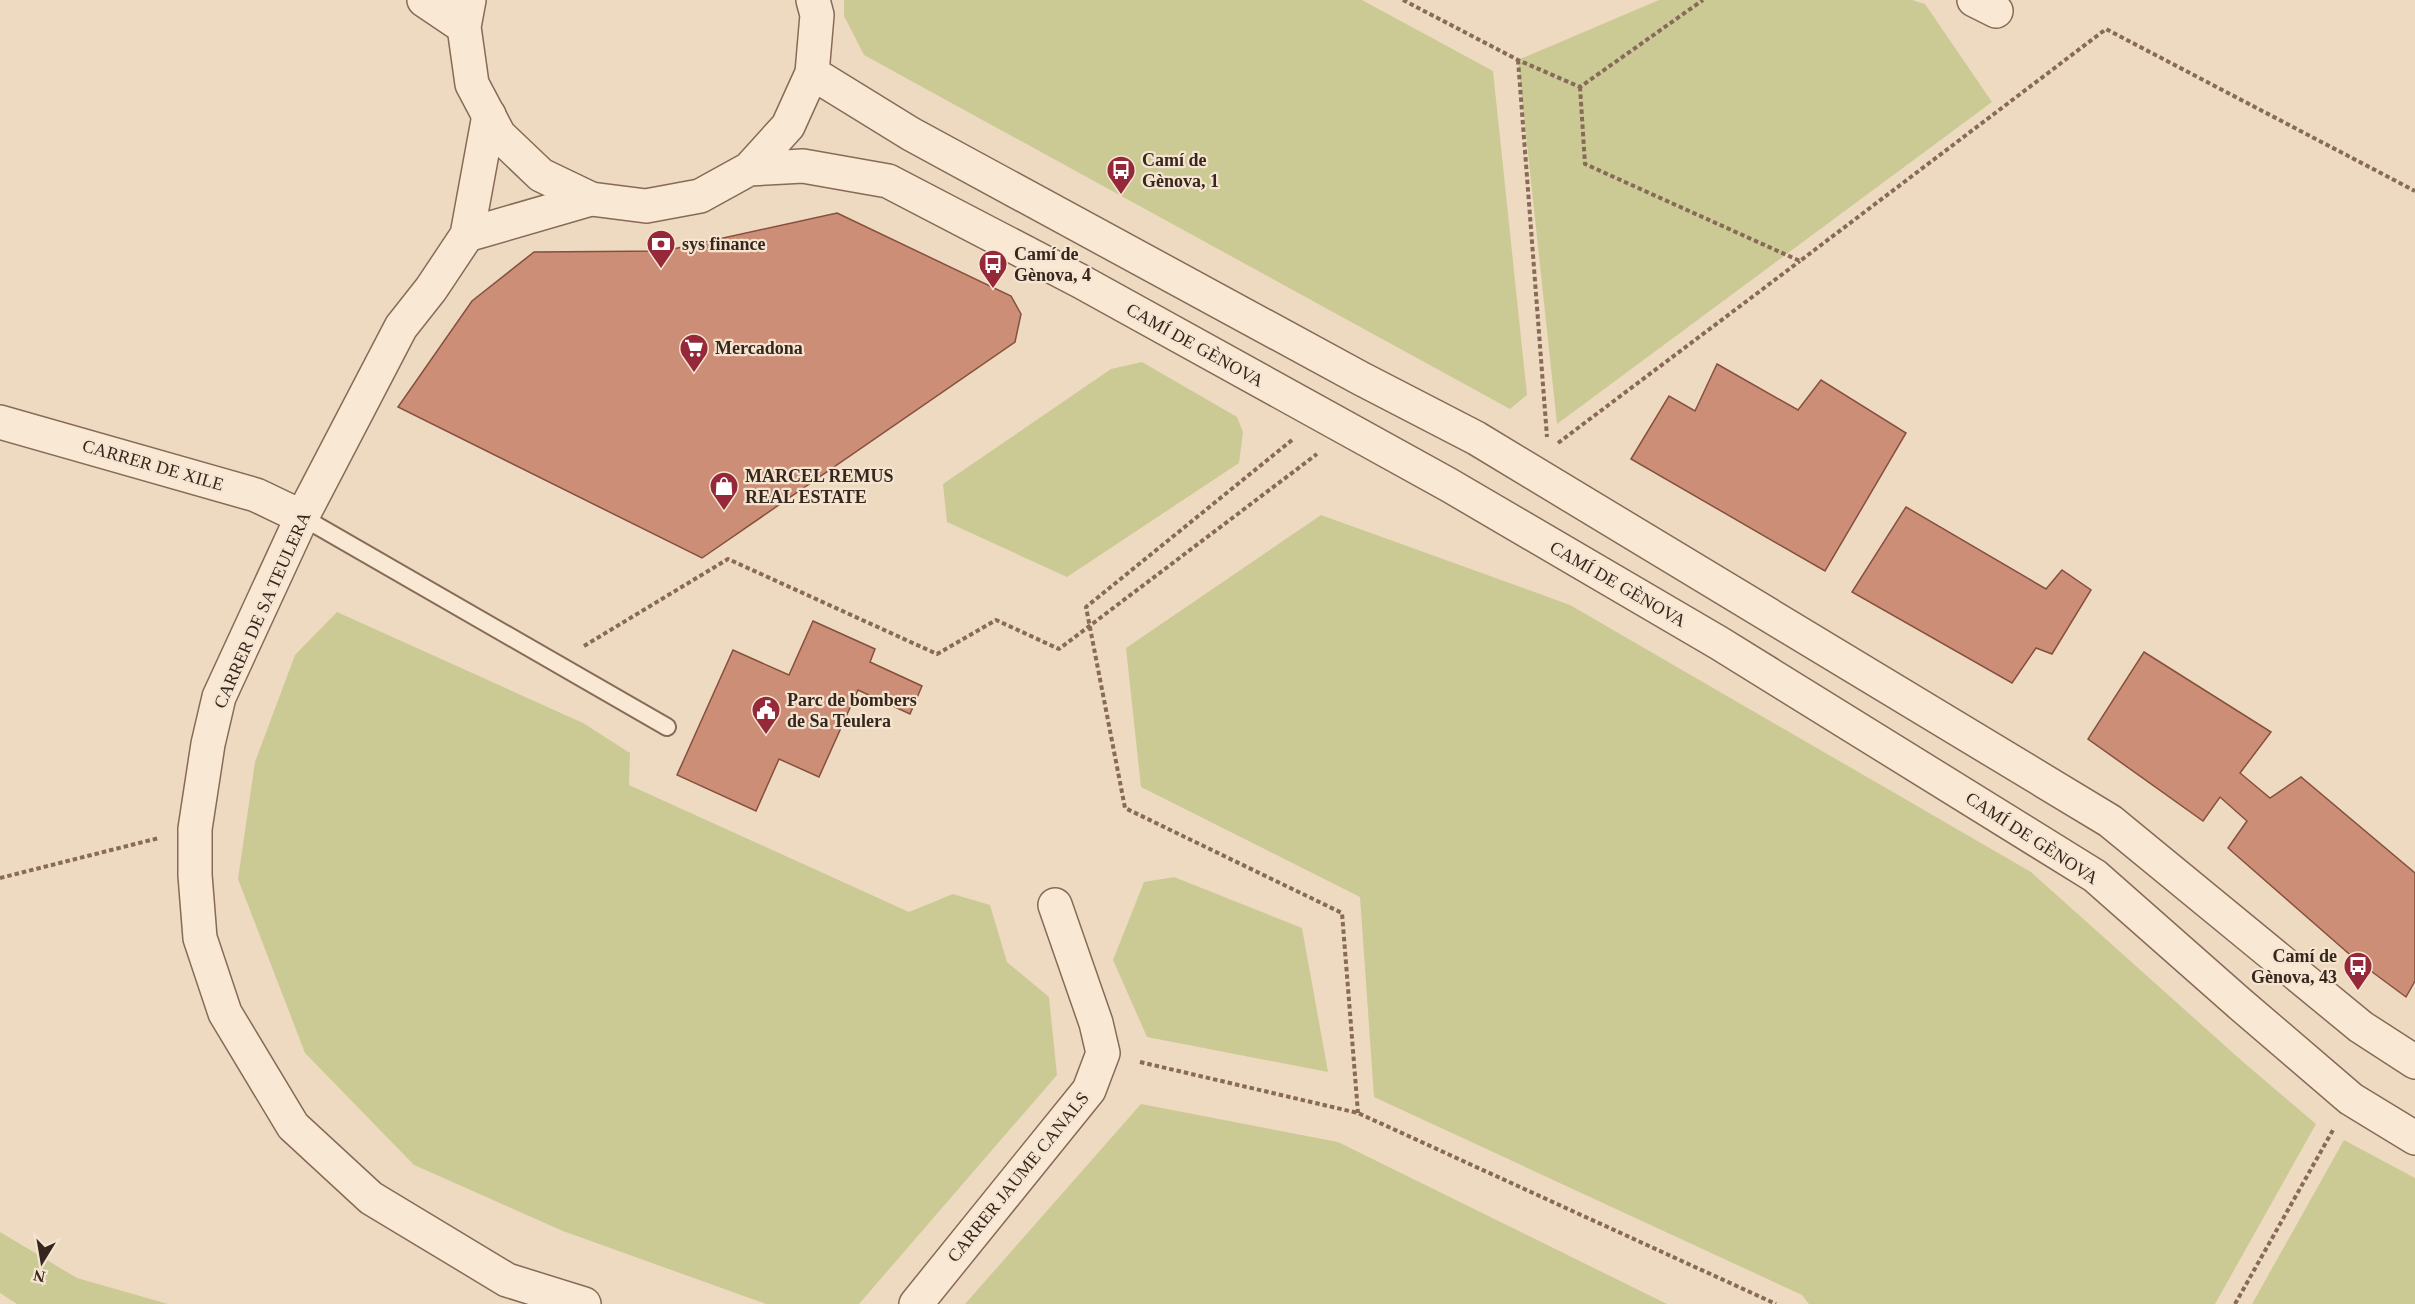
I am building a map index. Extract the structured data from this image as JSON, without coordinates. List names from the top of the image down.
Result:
{
  "streets": {
    "street": [
      "CAMÍ DE GÈNOVA",
      "CARRER DE XILE",
      "CARRER DE SA TEULERA",
      "CARRER JAUME CANALS"
    ]
  },
  "crossings": [
    ["CARRER DE XILE", "CARRER DE SA TEULERA"]
  ],
  "places": {
    "bus stop": ["Camí de Gènova, 1", "Camí de Gènova, 4", "Camí de Gènova, 43"],
    "bank": ["sys finance"],
    "supermarket": ["Mercadona"],
    "shop": ["MARCEL REMUS REAL ESTATE"],
    "public building": ["Parc de bombers de Sa Teulera"]
  },
  "north": "bottom"
}
